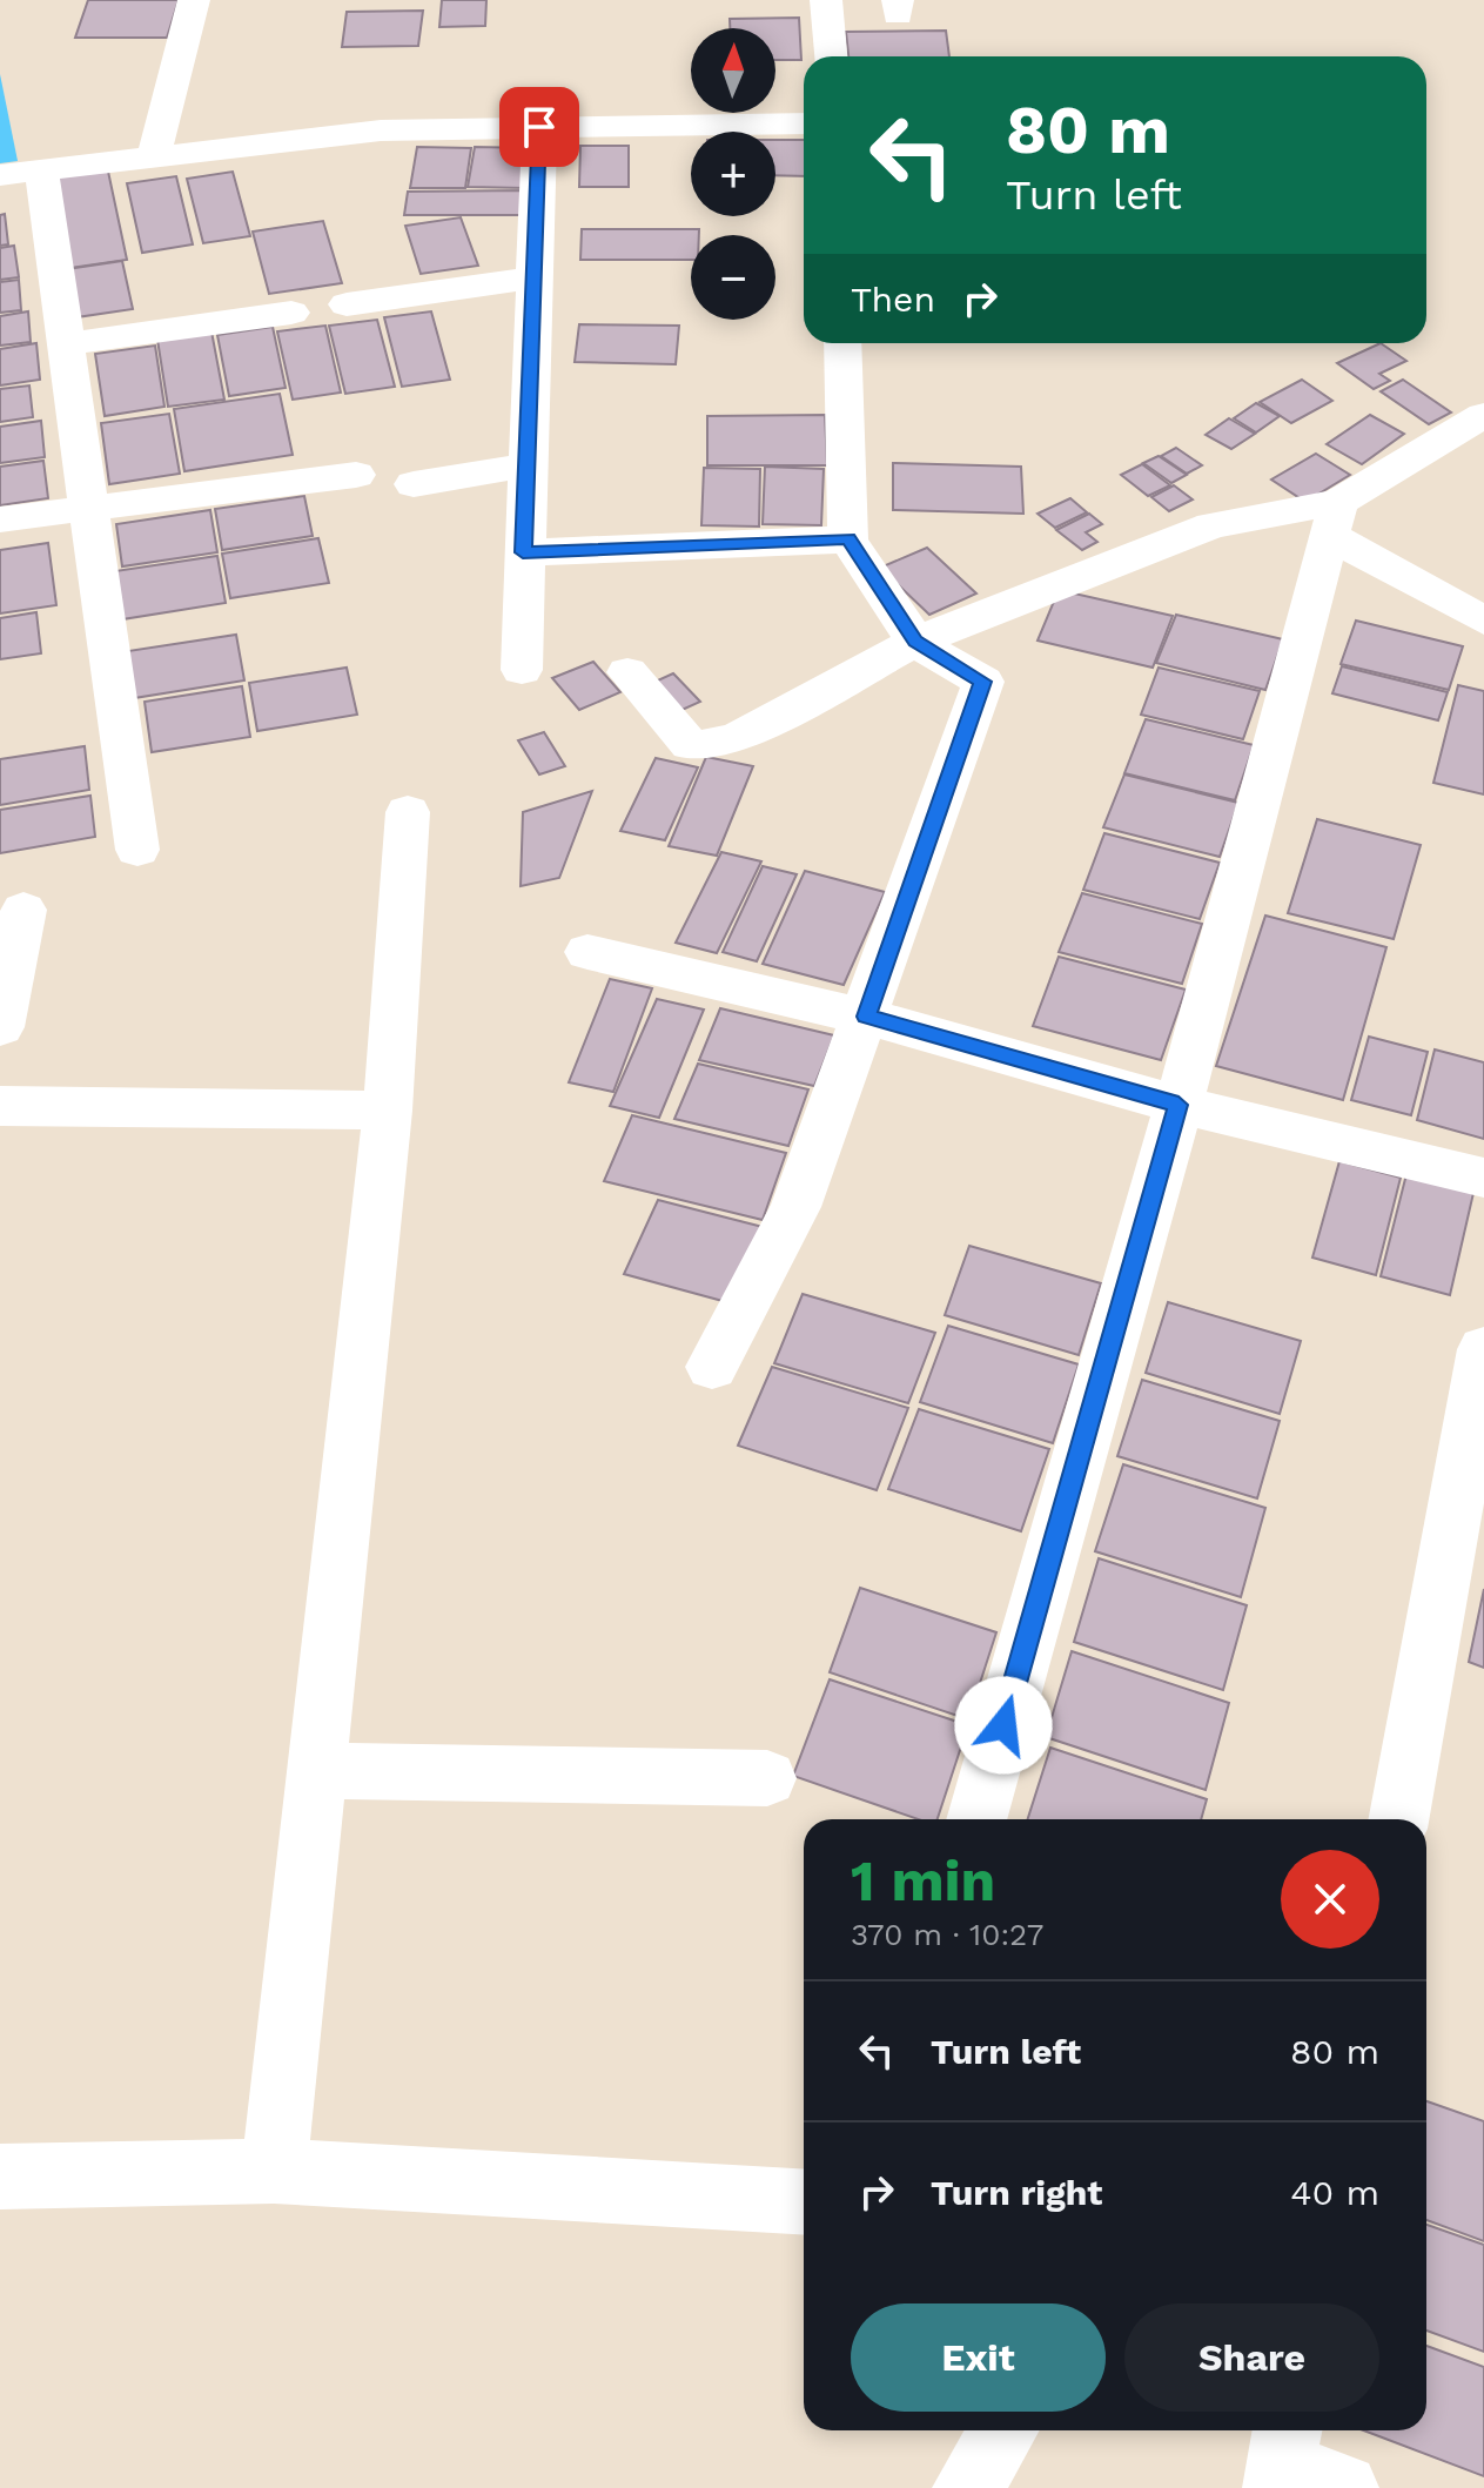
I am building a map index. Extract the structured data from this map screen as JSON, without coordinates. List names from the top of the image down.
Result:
{
  "north": "top",
  "page": {
    "map_buttons": ["+", "−"],
    "turn": ["80 m", "Turn left"],
    "then": "Then",
    "heading": ["1 min", "370 m · 10:27"],
    "list": [
      {
        "name": "Turn left",
        "value": "80 m"
      },
      {
        "name": "Turn right",
        "value": "40 m"
      }
    ],
    "buttons": ["Exit", "Share"]
  }
}
